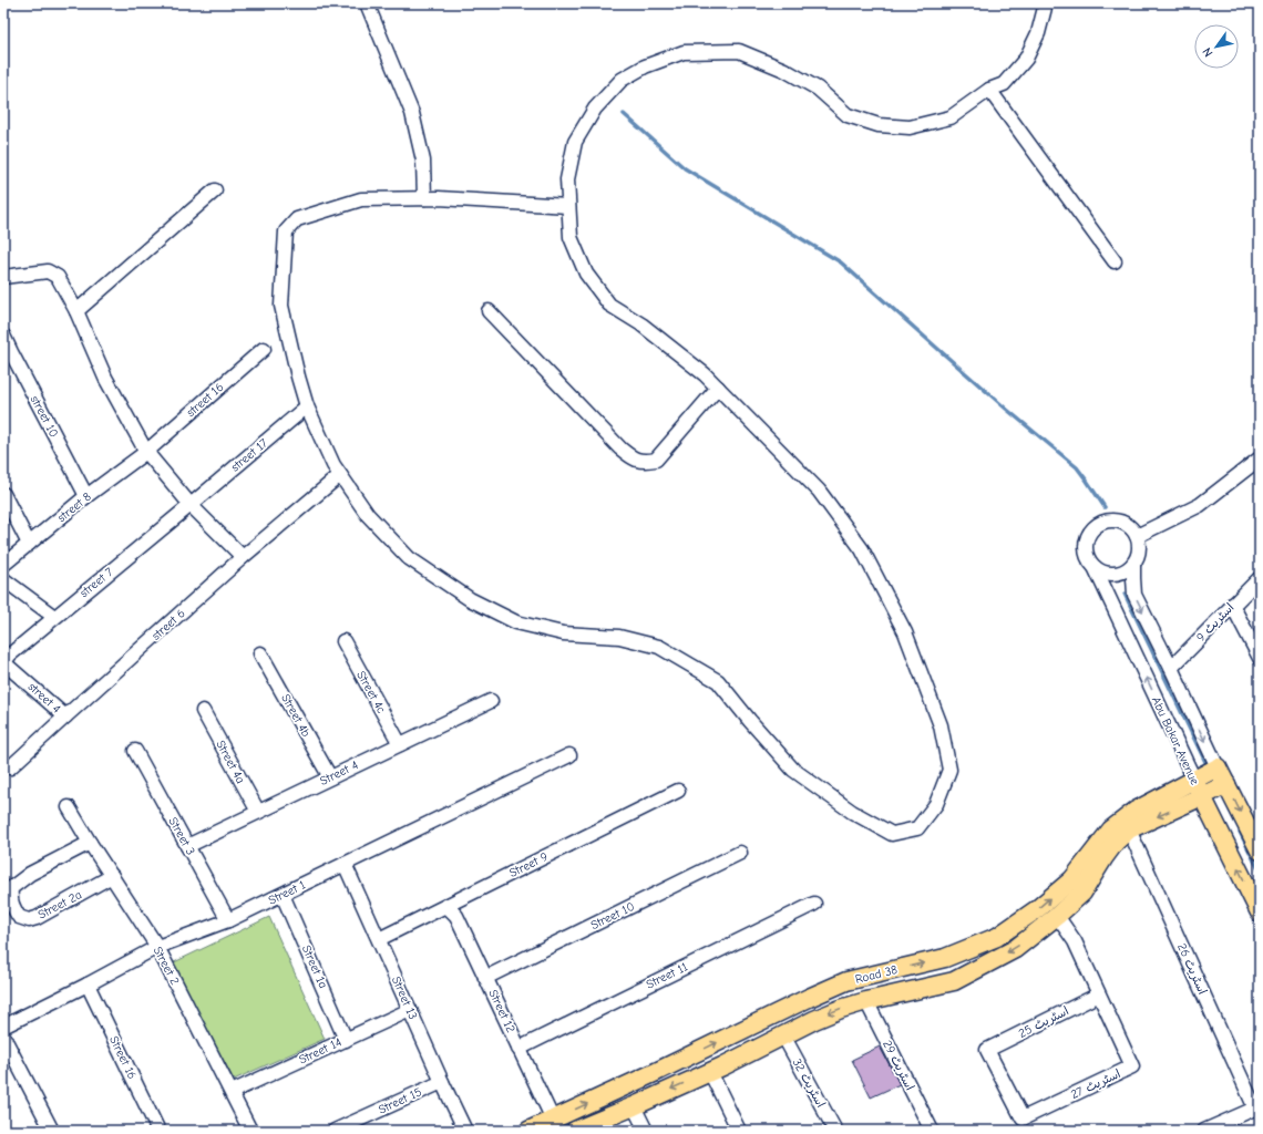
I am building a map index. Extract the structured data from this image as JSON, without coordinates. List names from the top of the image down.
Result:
{
  "streets": {
    "main road": ["Abu Bakar Avenue", "Road 38"],
    "street": [
      "street 16",
      "street 10",
      "street 17",
      "street 8",
      "street 7",
      "اسٹریٹ 9",
      "street 6",
      "Street 4c",
      "street 4",
      "Street 4b",
      "Street 4a",
      "Street 4",
      "Street 3",
      "Street 9",
      "Street 1",
      "Street 2a",
      "Street 10",
      "Street 2",
      "Street 1a",
      "اسٹریٹ 26",
      "Street 11",
      "Street 13",
      "Street 12",
      "اسٹریٹ 25",
      "Street 14",
      "Street 16",
      "اسٹریٹ 29",
      "اسٹریٹ 32",
      "اسٹریٹ 27",
      "Street 15"
    ]
  },
  "crossings": [
    ["street 16", "street 8"],
    ["street 10", "street 8"],
    ["street 17", "street 7"],
    ["street 7", "street 4"],
    ["street 6", "street 4"],
    ["Street 4c", "Street 4"],
    ["Street 4b", "Street 4"],
    ["Abu Bakar Avenue", "Road 38"],
    ["Street 4a", "Street 4"],
    ["Street 4", "Street 3"],
    ["Street 3", "Street 1"],
    ["Street 9", "Street 13"],
    ["Street 9", "Street 12"],
    ["Street 1", "Street 2"],
    ["Street 1", "Street 1a"],
    ["Street 1", "Street 13"],
    ["Street 1", "Street 16"],
    ["Street 2a", "Street 2"],
    ["Street 10", "Street 12"],
    ["Street 2", "Street 14"],
    ["Street 1a", "Street 14"],
    ["اسٹریٹ 26", "Road 38"],
    ["Road 38", "Street 12"],
    ["Road 38", "اسٹریٹ 29"],
    ["Road 38", "اسٹریٹ 32"],
    ["Road 38", "اسٹریٹ 27"],
    ["Street 11", "Street 12"],
    ["Street 13", "Street 14"],
    ["Street 13", "Street 15"],
    ["اسٹریٹ 25", "اسٹریٹ 27"]
  ],
  "north": "bottom left"
}
